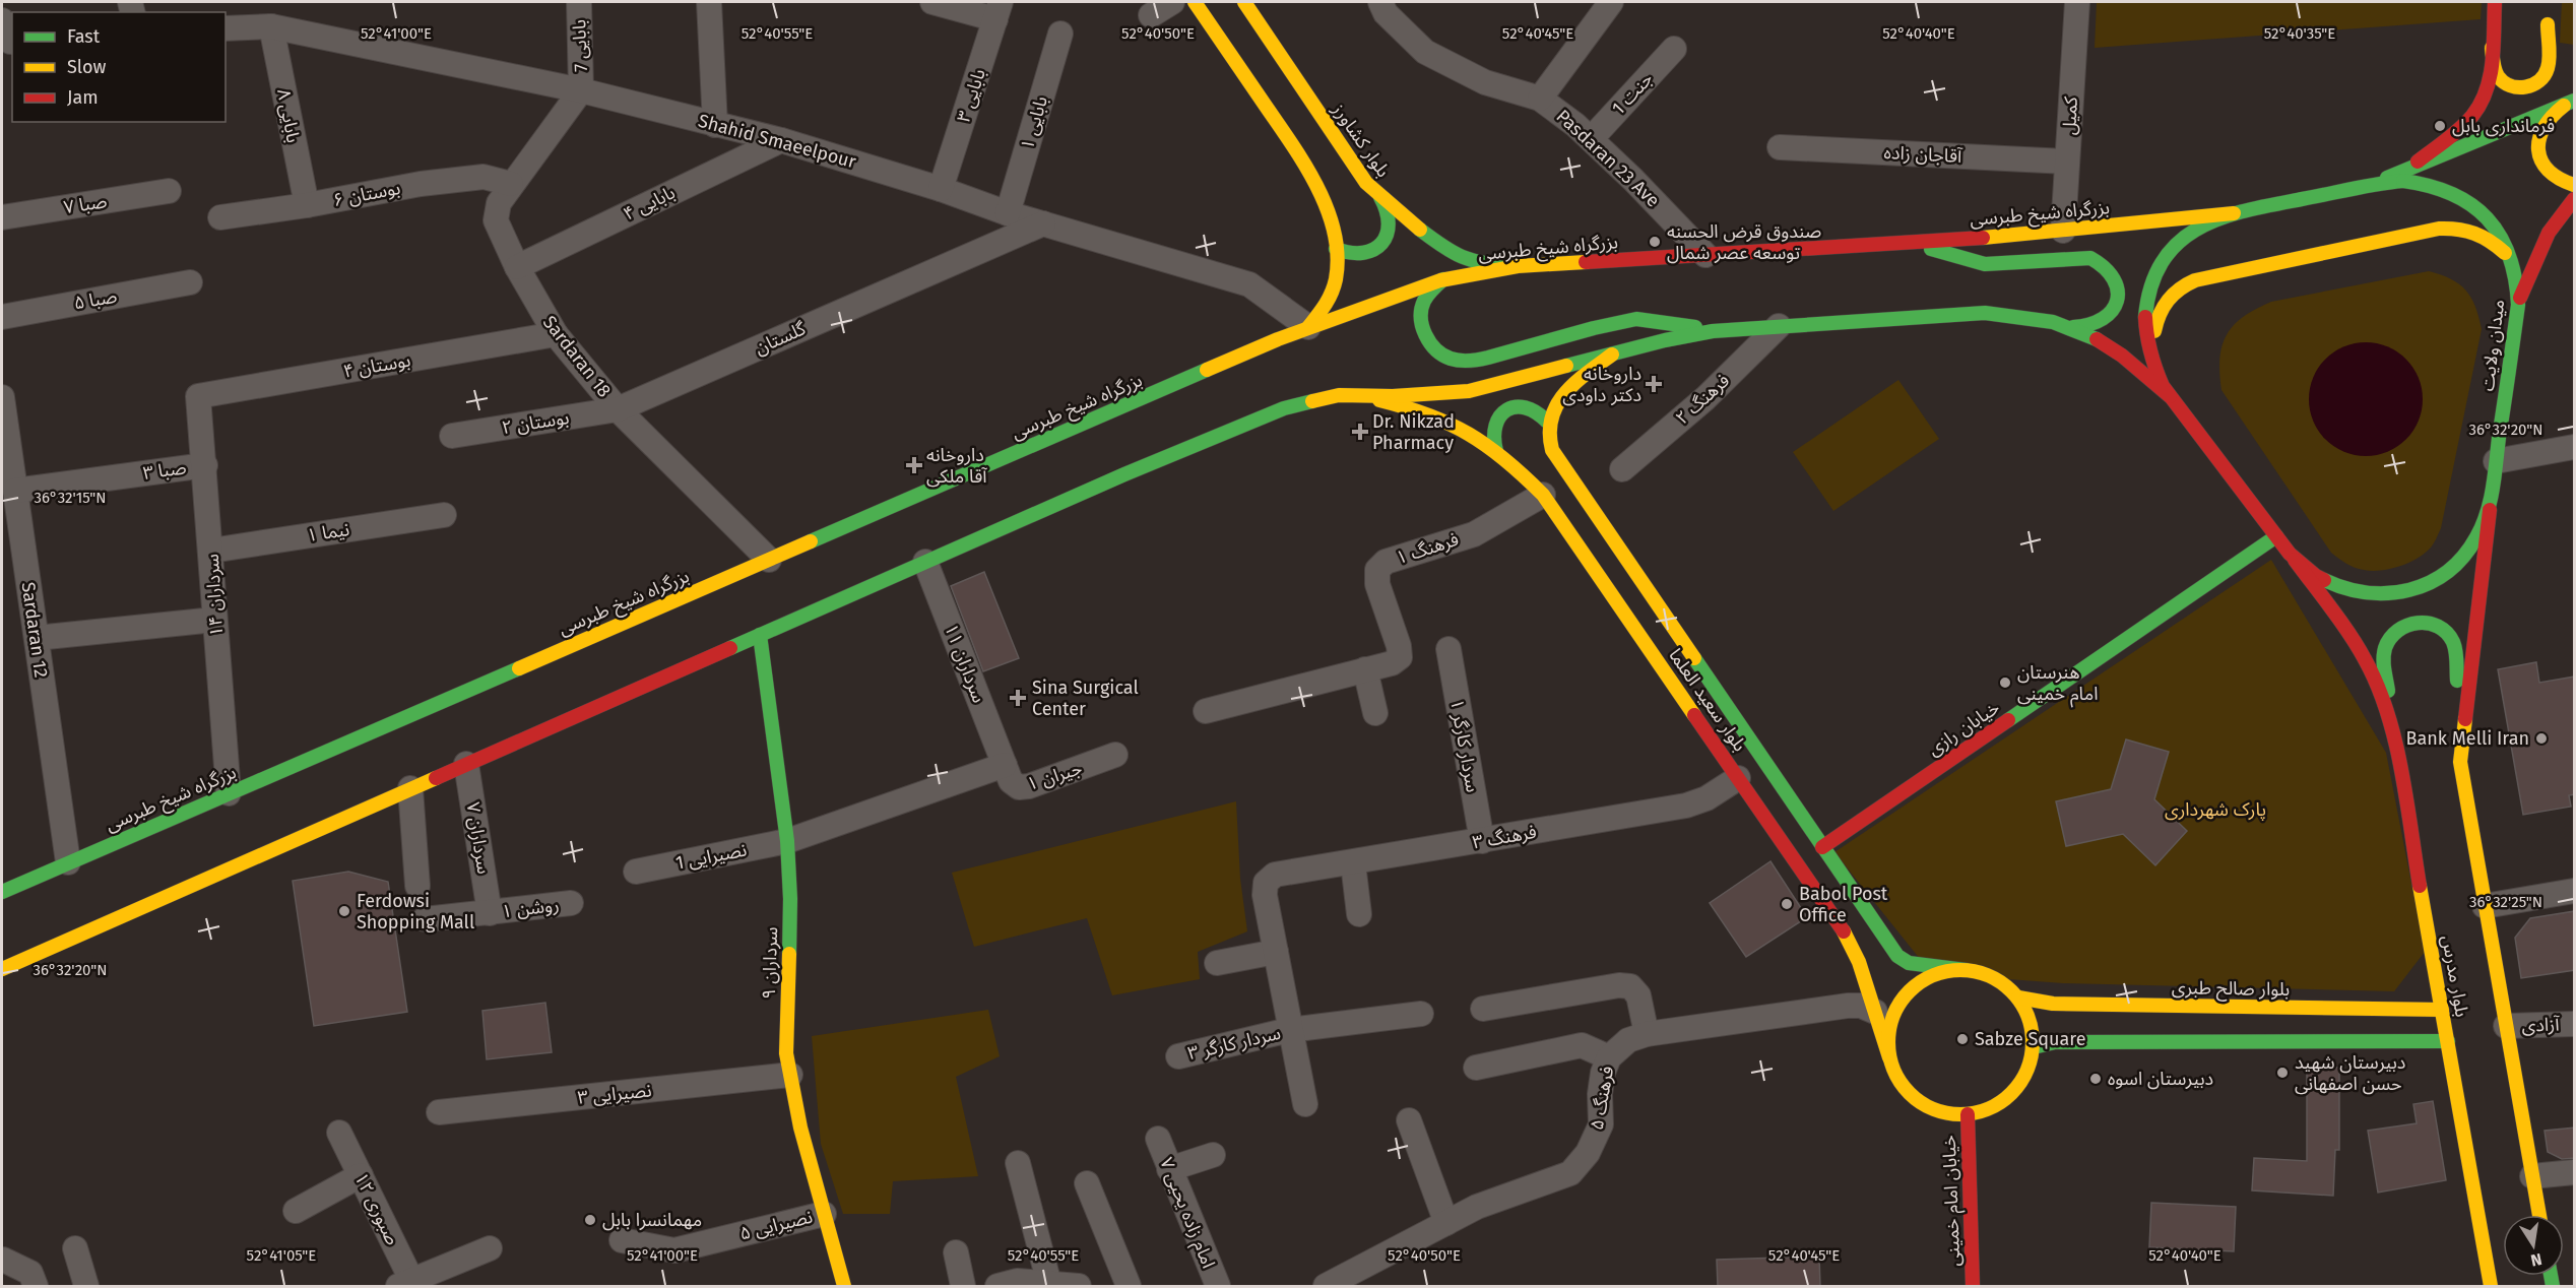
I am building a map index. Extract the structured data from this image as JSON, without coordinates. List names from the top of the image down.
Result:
{
  "streets": {
    "main road": [
      "بلوار کشاورز",
      "بزرگراه شیخ طبرسی",
      "میدان ولایت",
      "بلوار سعید العلما",
      "خیابان رازی",
      "سرداران ۹",
      "بلوار مدرس",
      "بلوار صالح طبری",
      "خیابان امام خمینی"
    ],
    "street": [
      "بابایی 7",
      "جنت 1",
      "بابایی ۳",
      "بابایی ۸",
      "کمیل",
      "بابایی ۱",
      "Shahid Smaeelpour",
      "آقاجان زاده",
      "Pasdaran 23 Ave",
      "بوستان ۶",
      "بابایی ۴",
      "صبا ۷",
      "صبا ۵",
      "گلستان",
      "Sardaran 18",
      "بوستان ۴",
      "فرهنگ ۲",
      "بوستان ۲",
      "صبا ۳",
      "نیما ۱",
      "فرهنگ ۱",
      "سرداران ۱۴",
      "Sardaran 12",
      "سرداران ۱۱",
      "سردار کارگر ۱",
      "جیران ۱",
      "فرهنگ ۳",
      "سرداران ۷",
      "نصیرایی 1",
      "روشن ۱",
      "آزادی",
      "سردار کارگر ۳",
      "نصیرایی ۳",
      "فرهنگ ۵",
      "صبوری ۱۲",
      "امام زاده یحیی ۷",
      "نصیرایی ۵"
    ]
  },
  "crossings": [
    ["بابایی 7", "Shahid Smaeelpour"],
    ["بابایی 7", "Sardaran 18"],
    ["جنت 1", "Pasdaran 23 Ave"],
    ["بابایی ۳", "Shahid Smaeelpour"],
    ["بابایی ۸", "Shahid Smaeelpour"],
    ["بابایی ۸", "بوستان ۶"],
    ["کمیل", "آقاجان زاده"],
    ["کمیل", "بزرگراه شیخ طبرسی"],
    ["بابایی ۱", "Shahid Smaeelpour"],
    ["بلوار کشاورز", "بزرگراه شیخ طبرسی"],
    ["Shahid Smaeelpour", "بابایی ۴"],
    ["Shahid Smaeelpour", "بزرگراه شیخ طبرسی"],
    ["Shahid Smaeelpour", "گلستان"],
    ["Shahid Smaeelpour", "Sardaran 18"],
    ["Pasdaran 23 Ave", "بزرگراه شیخ طبرسی"],
    ["بوستان ۶", "Sardaran 18"],
    ["بابایی ۴", "Sardaran 18"],
    ["بزرگراه شیخ طبرسی", "میدان ولایت"],
    ["بزرگراه شیخ طبرسی", "Sardaran 18"],
    ["بزرگراه شیخ طبرسی", "سرداران ۱۴"],
    ["بزرگراه شیخ طبرسی", "Sardaran 12"],
    ["گلستان", "Sardaran 18"],
    ["گلستان", "بوستان ۲"],
    ["میدان ولایت", "خیابان رازی"],
    ["میدان ولایت", "بلوار مدرس"],
    ["Sardaran 18", "بوستان ۴"],
    ["Sardaran 18", "بوستان ۲"],
    ["بوستان ۴", "سرداران ۱۴"],
    ["صبا ۳", "سرداران ۱۴"],
    ["صبا ۳", "Sardaran 12"],
    ["نیما ۱", "سرداران ۱۴"],
    ["فرهنگ ۱", "بلوار سعید العلما"],
    ["سرداران ۱۱", "جیران ۱"],
    ["سرداران ۱۱", "نصیرایی 1"],
    ["بلوار سعید العلما", "خیابان رازی"],
    ["بلوار سعید العلما", "فرهنگ ۳"],
    ["بلوار سعید العلما", "بلوار صالح طبری"],
    ["بلوار سعید العلما", "فرهنگ ۵"],
    ["بلوار سعید العلما", "خیابان امام خمینی"],
    ["سردار کارگر ۱", "فرهنگ ۳"],
    ["جیران ۱", "نصیرایی 1"],
    ["سرداران ۷", "روشن ۱"],
    ["نصیرایی 1", "سرداران ۹"],
    ["سرداران ۹", "نصیرایی ۳"],
    ["سرداران ۹", "نصیرایی ۵"],
    ["بلوار مدرس", "بلوار صالح طبری"],
    ["بلوار صالح طبری", "خیابان امام خمینی"]
  ],
  "parks": ["پارک شهرداری"],
  "places": {
    "other": [
      "فرمانداری بابل",
      "صندوق قرض الحسنه توسعه عصر شمال",
      "هنرستان امام خمینی",
      "Bank Melli Iran",
      "Babol Post Office",
      "Ferdowsi Shopping Mall",
      "Sabze Square",
      "دبیرستان شهید حسن اصفهانی",
      "دبیرستان اسوه",
      "مهمانسرا بابل"
    ],
    "health": [
      "داروخانه دکتر داودی",
      "Dr. Nikzad Pharmacy",
      "داروخانه آقا ملکی",
      "Sina Surgical Center"
    ]
  },
  "legend": ["Fast", "Slow", "Jam"],
  "north": "bottom",
  "coordinates": [
    "52°41'00\"E",
    "52°40'55\"E",
    "52°40'50\"E",
    "52°40'45\"E",
    "52°40'40\"E",
    "52°40'35\"E",
    "36°32'20\"N",
    "36°32'15\"N",
    "36°32'25\"N",
    "52°41'05\"E"
  ]
}
